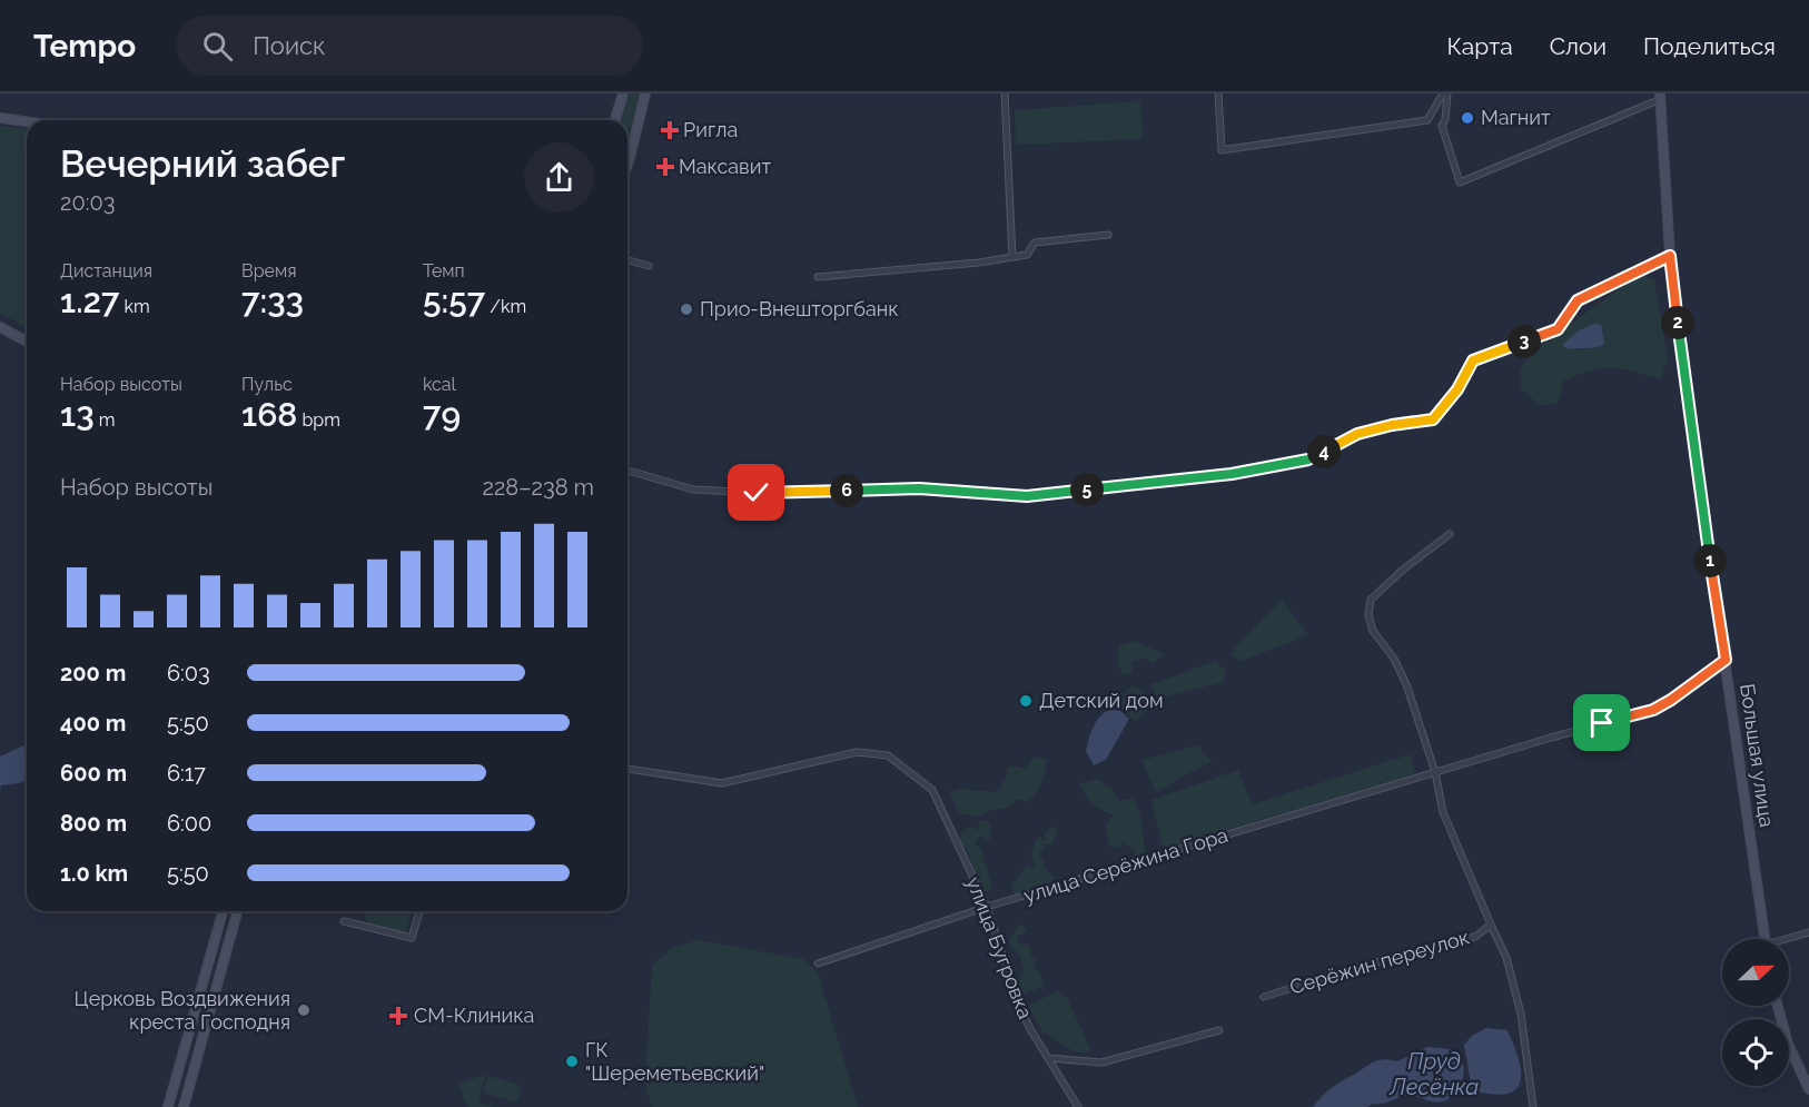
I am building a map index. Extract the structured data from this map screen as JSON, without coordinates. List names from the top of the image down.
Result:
{
  "streets": {
    "street": [
      "Большая улица",
      "улица Серёжина Гора",
      "улица Бугровка",
      "Серёжин переулок"
    ]
  },
  "crossings": [
    ["Большая улица", "улица Серёжина Гора"],
    ["улица Серёжина Гора", "улица Бугровка"],
    ["улица Серёжина Гора", "Серёжин переулок"]
  ],
  "water": ["Пруд Лесёнка"],
  "places": {
    "other": [
      "Магнит",
      "Прио-Внешторгбанк",
      "Детский дом",
      "Церковь Воздвижения креста Господня",
      "ГК \"Шереметьевский\""
    ],
    "health": ["Ригла", "Максавит", "СМ-Клиника"]
  },
  "north": "right",
  "page": {
    "header": "Tempo",
    "search": "Поиск",
    "nav": ["Карта", "Слои", "Поделиться"],
    "heading": ["Вечерний забег", "20:03"],
    "stats": [
      ["Дистанция", "1.27 km"],
      ["Время", "7:33"],
      ["Темп", "5:57 /km"],
      ["Набор высоты", "13 m"],
      ["Пульс", "168 bpm"],
      ["kcal", "79"]
    ],
    "pins": [
      "2",
      "3",
      "4",
      "5",
      "6",
      "1"
    ],
    "chart": ["Набор высоты", "228–238 m"],
    "list": [
      {
        "name": "200 m",
        "note": "6:03"
      },
      {
        "name": "400 m",
        "note": "5:50"
      },
      {
        "name": "600 m",
        "note": "6:17"
      },
      {
        "name": "800 m",
        "note": "6:00"
      },
      {
        "name": "1.0 km",
        "note": "5:50"
      }
    ]
  }
}
